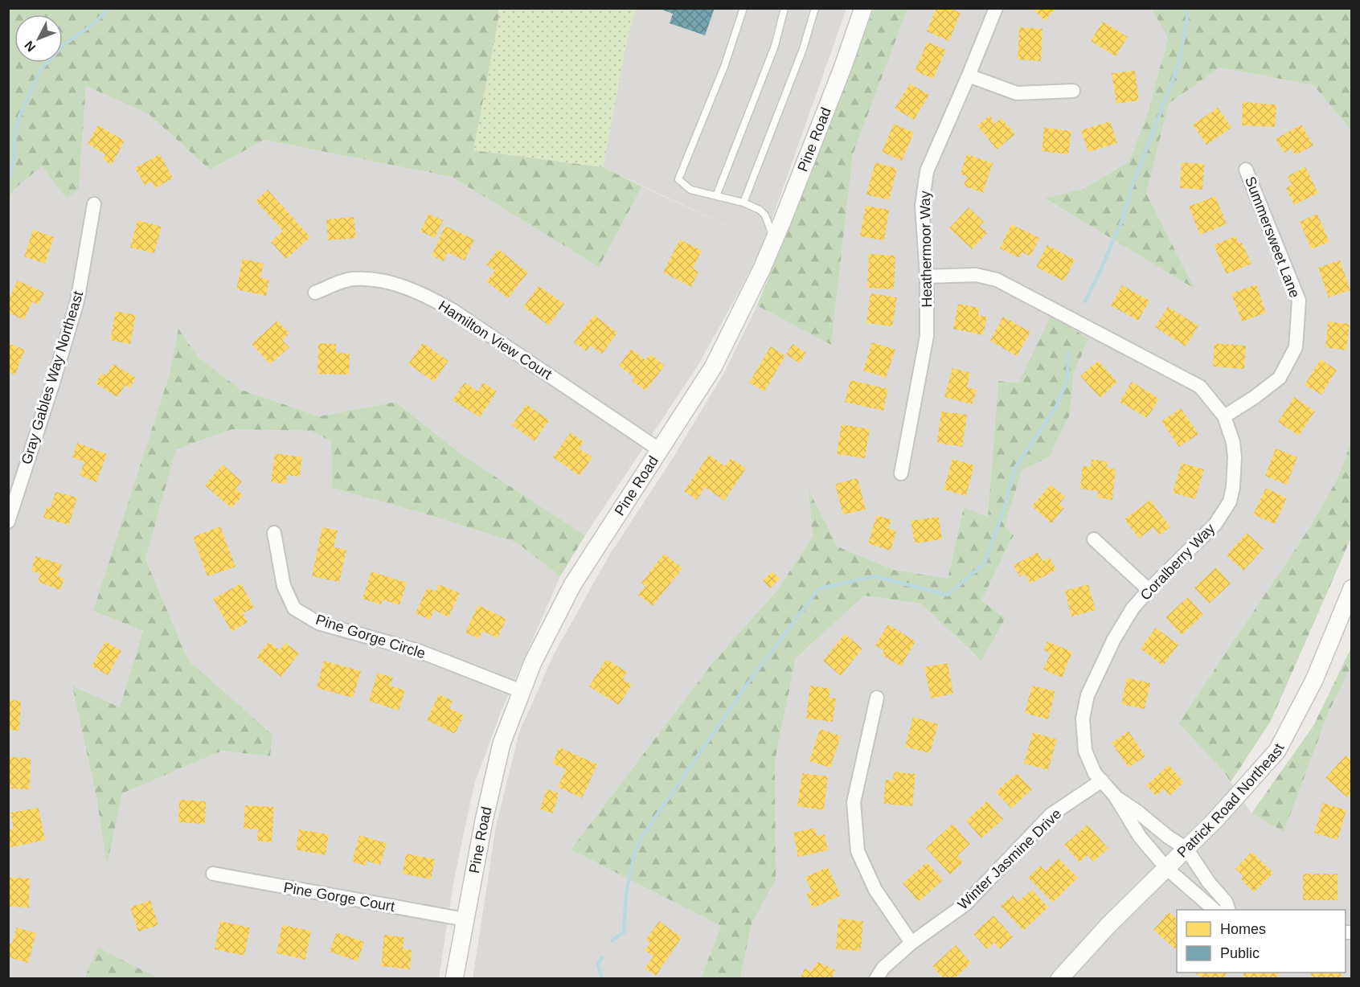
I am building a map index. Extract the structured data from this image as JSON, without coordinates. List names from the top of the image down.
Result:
{
  "streets": {
    "street": [
      "Pine Road",
      "Summersweet Lane",
      "Heathermoor Way",
      "Hamilton View Court",
      "Gray Gables Way Northeast",
      "Coralberry Way",
      "Pine Gorge Circle",
      "Patrick Road Northeast",
      "Winter Jasmine Drive",
      "Pine Gorge Court"
    ]
  },
  "crossings": [
    ["Pine Road", "Hamilton View Court"],
    ["Pine Road", "Pine Gorge Circle"],
    ["Pine Road", "Pine Gorge Court"],
    ["Summersweet Lane", "Coralberry Way"],
    ["Heathermoor Way", "Coralberry Way"],
    ["Coralberry Way", "Patrick Road Northeast"],
    ["Coralberry Way", "Winter Jasmine Drive"]
  ],
  "legend": ["Homes", "Public"],
  "north": "bottom left"
}
